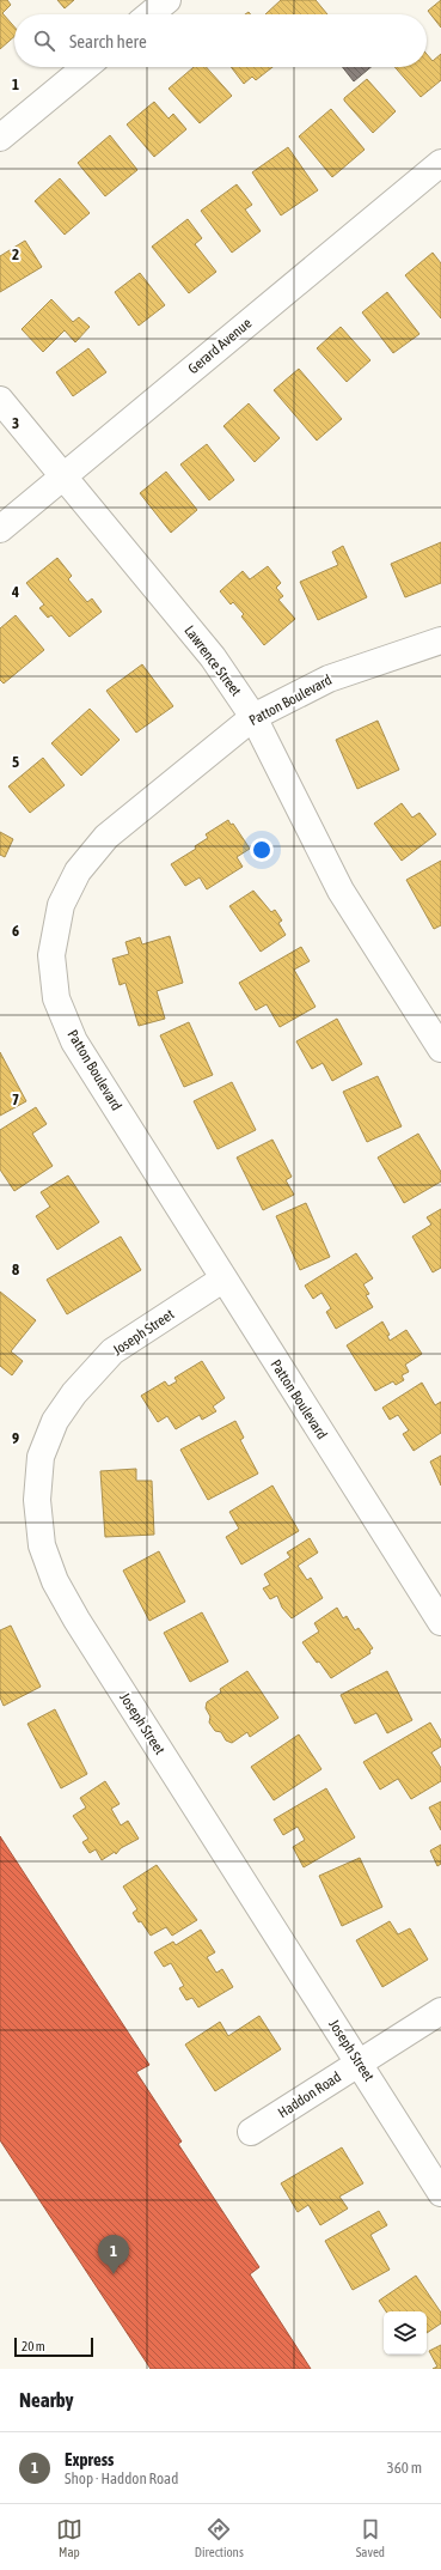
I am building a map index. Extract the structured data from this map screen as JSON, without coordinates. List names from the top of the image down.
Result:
{
  "streets": {
    "street": [
      "Gerard Avenue",
      "Lawrence Street",
      "Patton Boulevard",
      "Joseph Street",
      "Haddon Road"
    ]
  },
  "crossings": [
    ["Gerard Avenue", "Lawrence Street"],
    ["Lawrence Street", "Patton Boulevard"],
    ["Patton Boulevard", "Joseph Street"],
    ["Joseph Street", "Haddon Road"]
  ],
  "scale_bar": "20 m",
  "page": {
    "search": "Search here",
    "pins": "1",
    "scale": "20 m",
    "heading": "Nearby",
    "list": [
      {
        "mark": "1",
        "name": "Express",
        "note": "Shop · Haddon Road",
        "value": "360 m"
      }
    ],
    "nav": ["Map", "Directions", "Saved"]
  },
  "grid": {
    "rows": [
      "1",
      "2",
      "3",
      "4",
      "5",
      "6",
      "7",
      "8",
      "9"
    ]
  }
}
